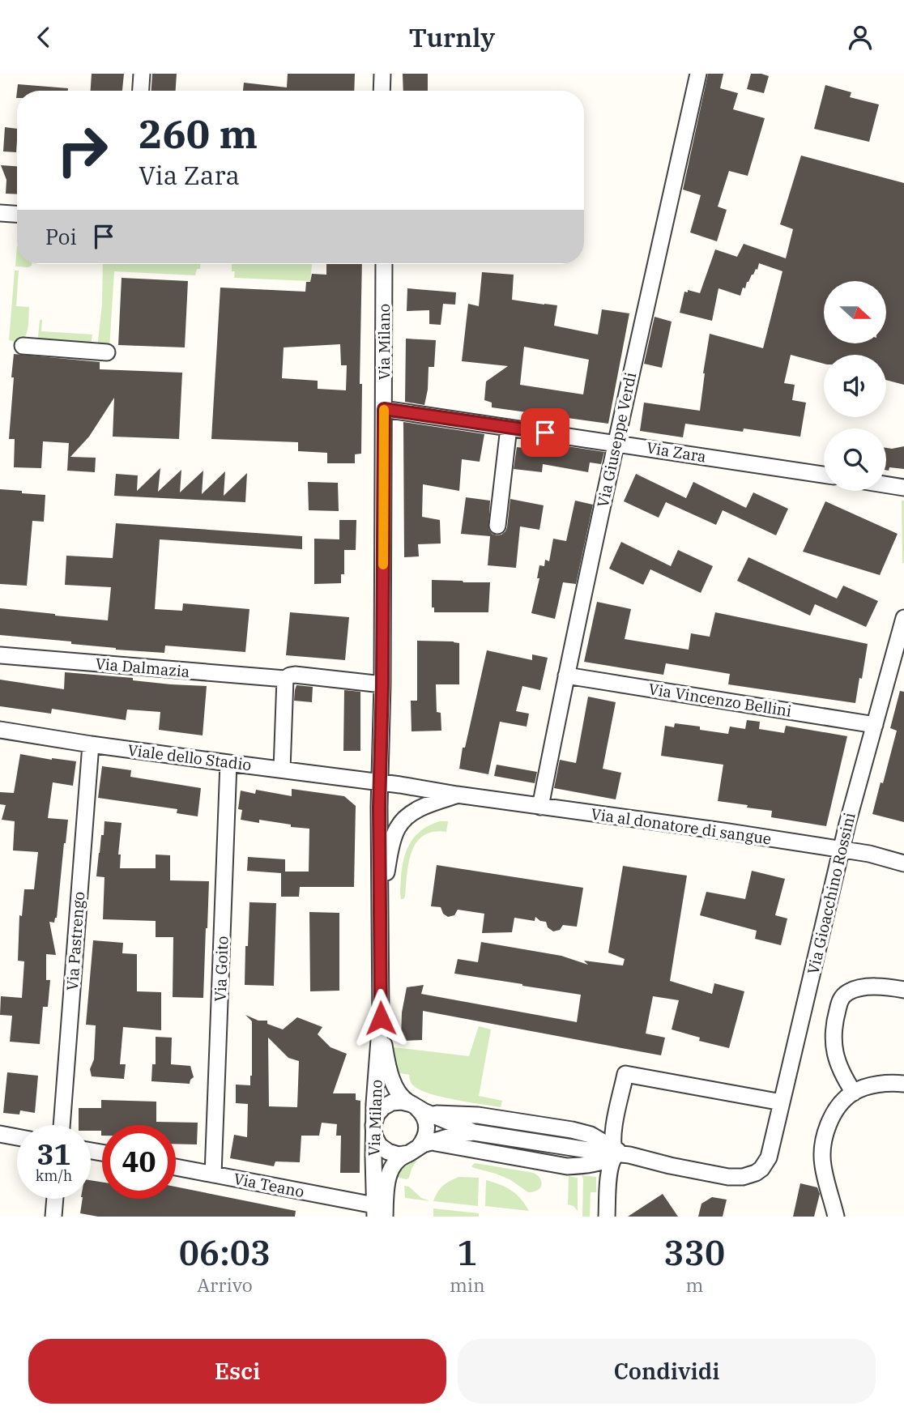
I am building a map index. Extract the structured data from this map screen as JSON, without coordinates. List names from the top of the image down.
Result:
{
  "streets": {
    "street": [
      "Via Milano",
      "Via Giuseppe Verdi",
      "Via Zara",
      "Via Dalmazia",
      "Via Vincenzo Bellini",
      "Viale dello Stadio",
      "Via al donatore di sangue",
      "Via Gioacchino Rossini",
      "Via Pastrengo",
      "Via Goito",
      "Via Teano"
    ]
  },
  "crossings": [
    ["Via Milano", "Via Zara"],
    ["Via Milano", "Via Dalmazia"],
    ["Via Milano", "Viale dello Stadio"],
    ["Via Milano", "Via al donatore di sangue"],
    ["Via Milano", "Via Teano"],
    ["Via Giuseppe Verdi", "Via Zara"],
    ["Via Giuseppe Verdi", "Via Vincenzo Bellini"],
    ["Via Giuseppe Verdi", "Via al donatore di sangue"],
    ["Via Vincenzo Bellini", "Via Gioacchino Rossini"],
    ["Viale dello Stadio", "Via al donatore di sangue"],
    ["Viale dello Stadio", "Via Pastrengo"],
    ["Viale dello Stadio", "Via Goito"],
    ["Via al donatore di sangue", "Via Gioacchino Rossini"],
    ["Via Goito", "Via Teano"]
  ],
  "north": "right",
  "page": {
    "header": "Turnly",
    "turn": ["260 m", "Via Zara"],
    "then": "Poi",
    "speed": "31 km/h",
    "limit": "40",
    "eta": [
      "06:03",
      "Arrivo",
      "1",
      "min",
      "330",
      "m"
    ],
    "buttons": ["Esci", "Condividi"]
  }
}
